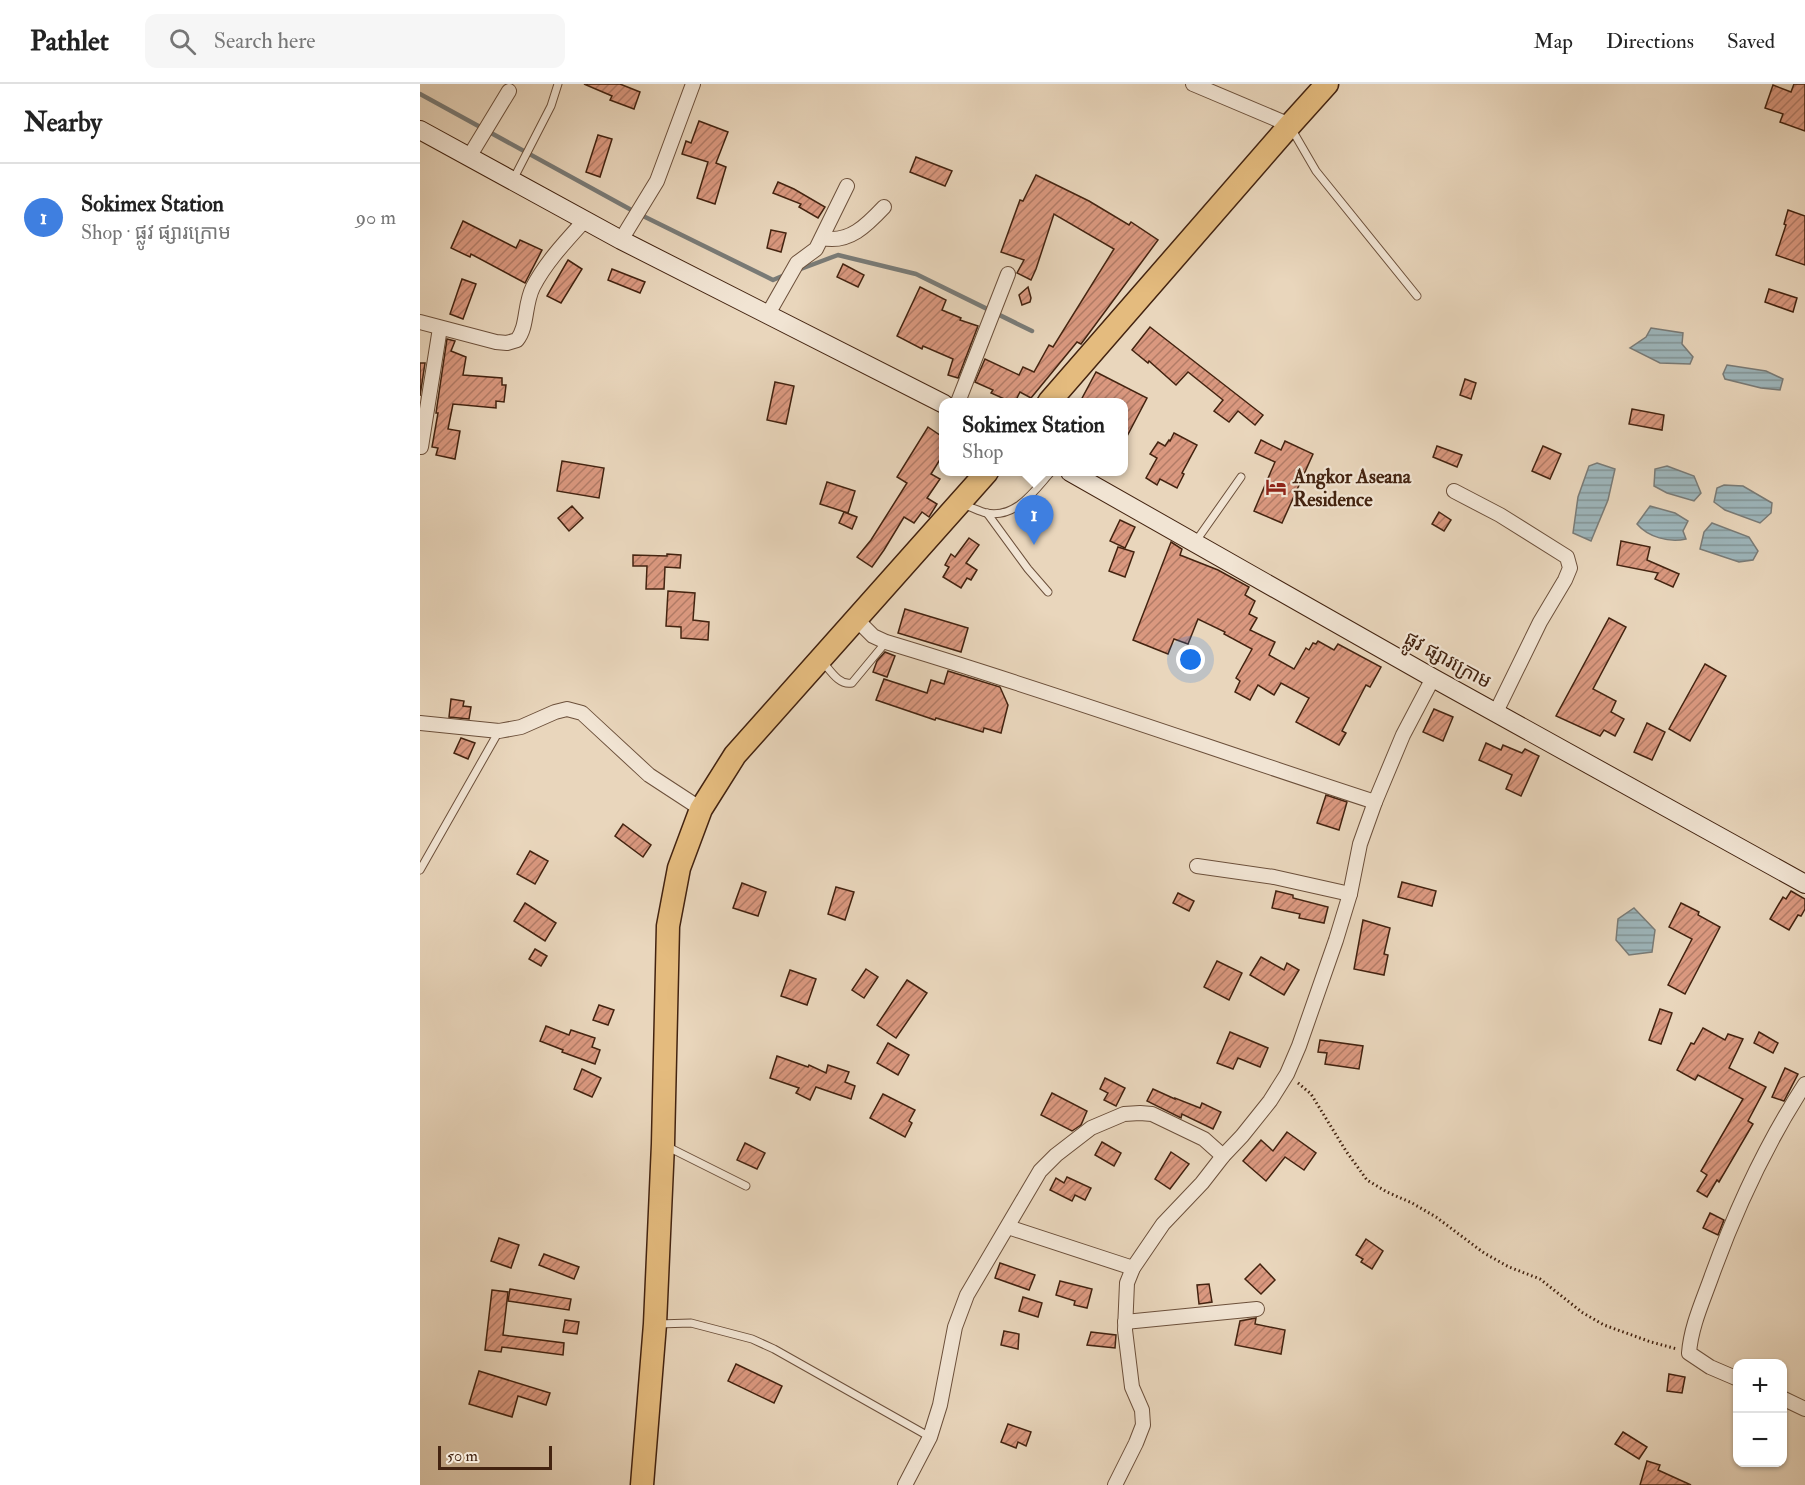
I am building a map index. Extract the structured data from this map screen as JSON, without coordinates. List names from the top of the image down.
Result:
{
  "streets": {
    "main road": ["ផ្លូវ ផ្សារក្រោម"]
  },
  "places": {
    "hotel": ["Angkor Aseana Residence"]
  },
  "scale_bar": "50 m",
  "page": {
    "header": "Pathlet",
    "search": "Search here",
    "nav": ["Map", "Directions", "Saved"],
    "heading": "Nearby",
    "list": [
      {
        "mark": "1",
        "name": "Sokimex Station",
        "note": "Shop · ផ្លូវ ផ្សារក្រោម",
        "value": "90 m"
      }
    ],
    "popup": ["Sokimex Station", "Shop"],
    "pins": "1",
    "map_buttons": ["+", "−"],
    "scale": "50 m"
  }
}
